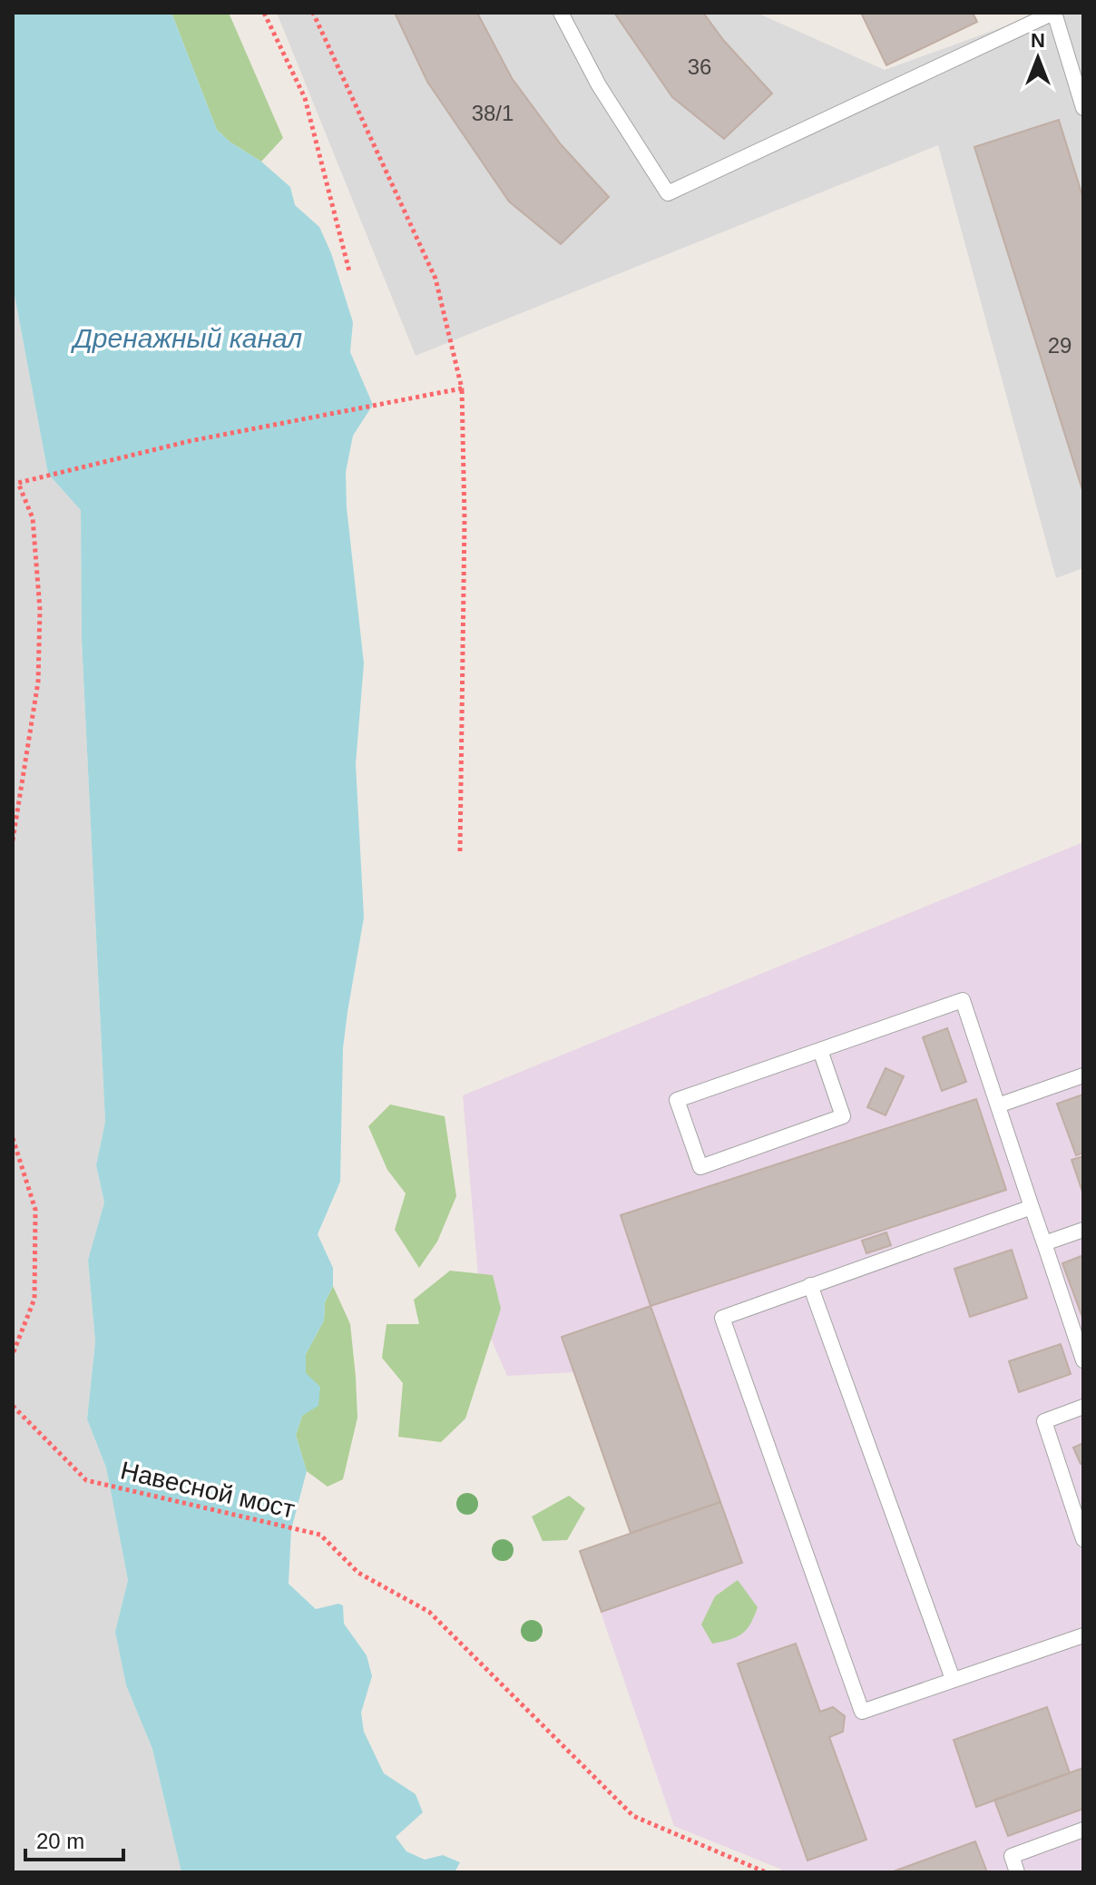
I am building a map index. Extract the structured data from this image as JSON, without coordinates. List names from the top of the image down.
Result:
{
  "streets": {
    "path": ["Навесной мост"]
  },
  "water": ["Дренажный канал"],
  "house_numbers": ["36", "38/1", "29"],
  "scale_bar": "20 m",
  "north": "top"
}
